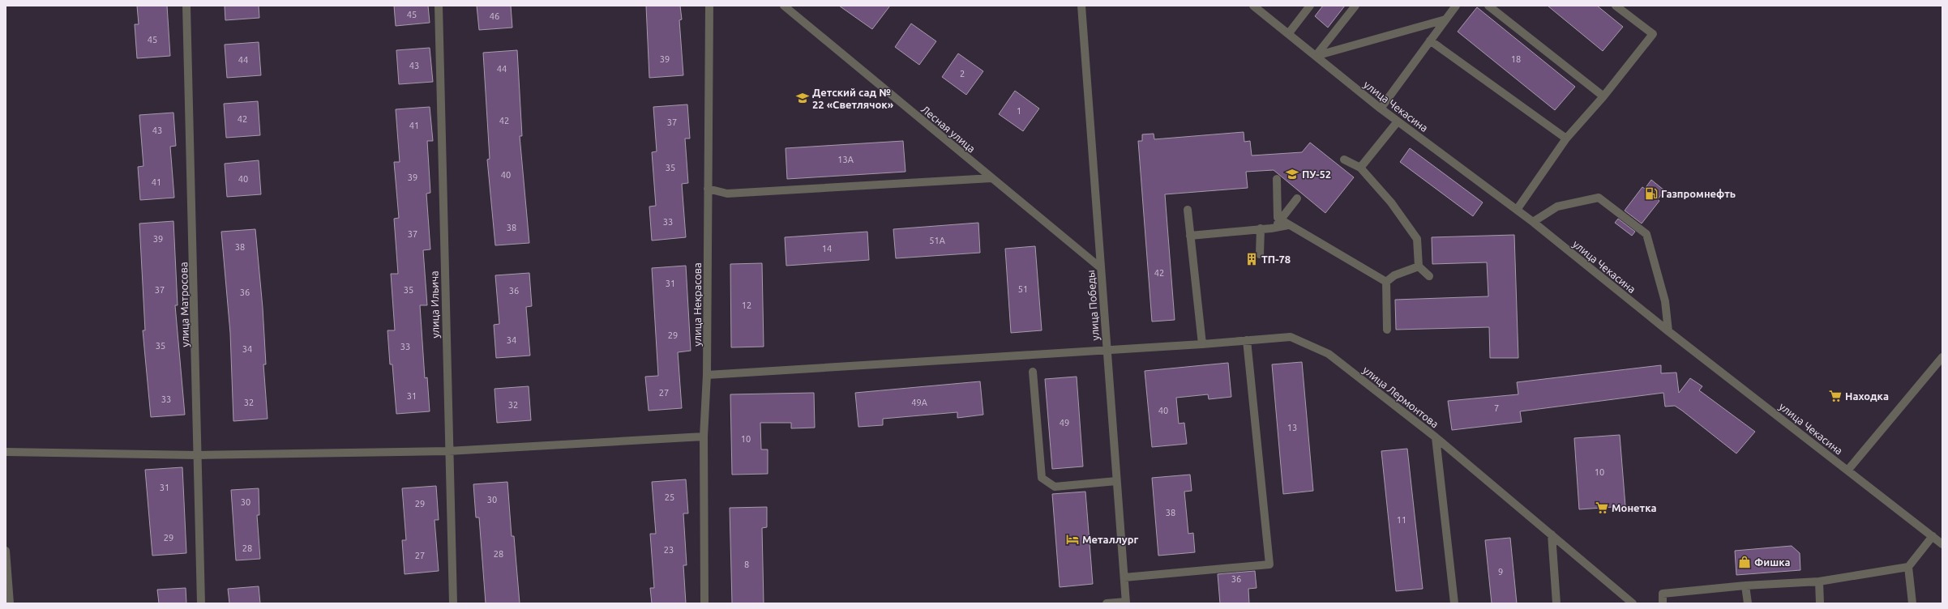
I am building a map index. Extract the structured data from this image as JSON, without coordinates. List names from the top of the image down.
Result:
{
  "streets": {
    "street": [
      "улица Чекасина",
      "Лесная улица",
      "улица Матросова",
      "улица Ильича",
      "улица Некрасова",
      "улица Победы",
      "улица Лермонтова"
    ]
  },
  "crossings": [
    ["Лесная улица", "улица Победы"],
    ["улица Некрасова", "улица Лермонтова"],
    ["улица Победы", "улица Лермонтова"]
  ],
  "places": {
    "school or university": ["Детский сад № 22 «Светлячок»", "ПУ-52"],
    "fuel station": ["Газпромнефть"],
    "building": ["ТП-78"],
    "supermarket": ["Находка", "Монетка"],
    "hotel": ["Металлург"],
    "shop": ["Фишка"]
  },
  "house_numbers": [
    "45",
    "46",
    "45",
    "39",
    "18",
    "44",
    "43",
    "44",
    "2",
    "1",
    "42",
    "42",
    "37",
    "41",
    "43",
    "13А",
    "35",
    "40",
    "39",
    "40",
    "41",
    "33",
    "38",
    "37",
    "39",
    "51А",
    "38",
    "14",
    "42",
    "31",
    "51",
    "37",
    "35",
    "36",
    "36",
    "12",
    "29",
    "34",
    "35",
    "33",
    "34",
    "27",
    "31",
    "33",
    "32",
    "49А",
    "32",
    "7",
    "40",
    "49",
    "13",
    "10",
    "10",
    "31",
    "25",
    "30",
    "30",
    "29",
    "38",
    "11",
    "29",
    "28",
    "23",
    "28",
    "27",
    "8",
    "9",
    "36"
  ]
}
